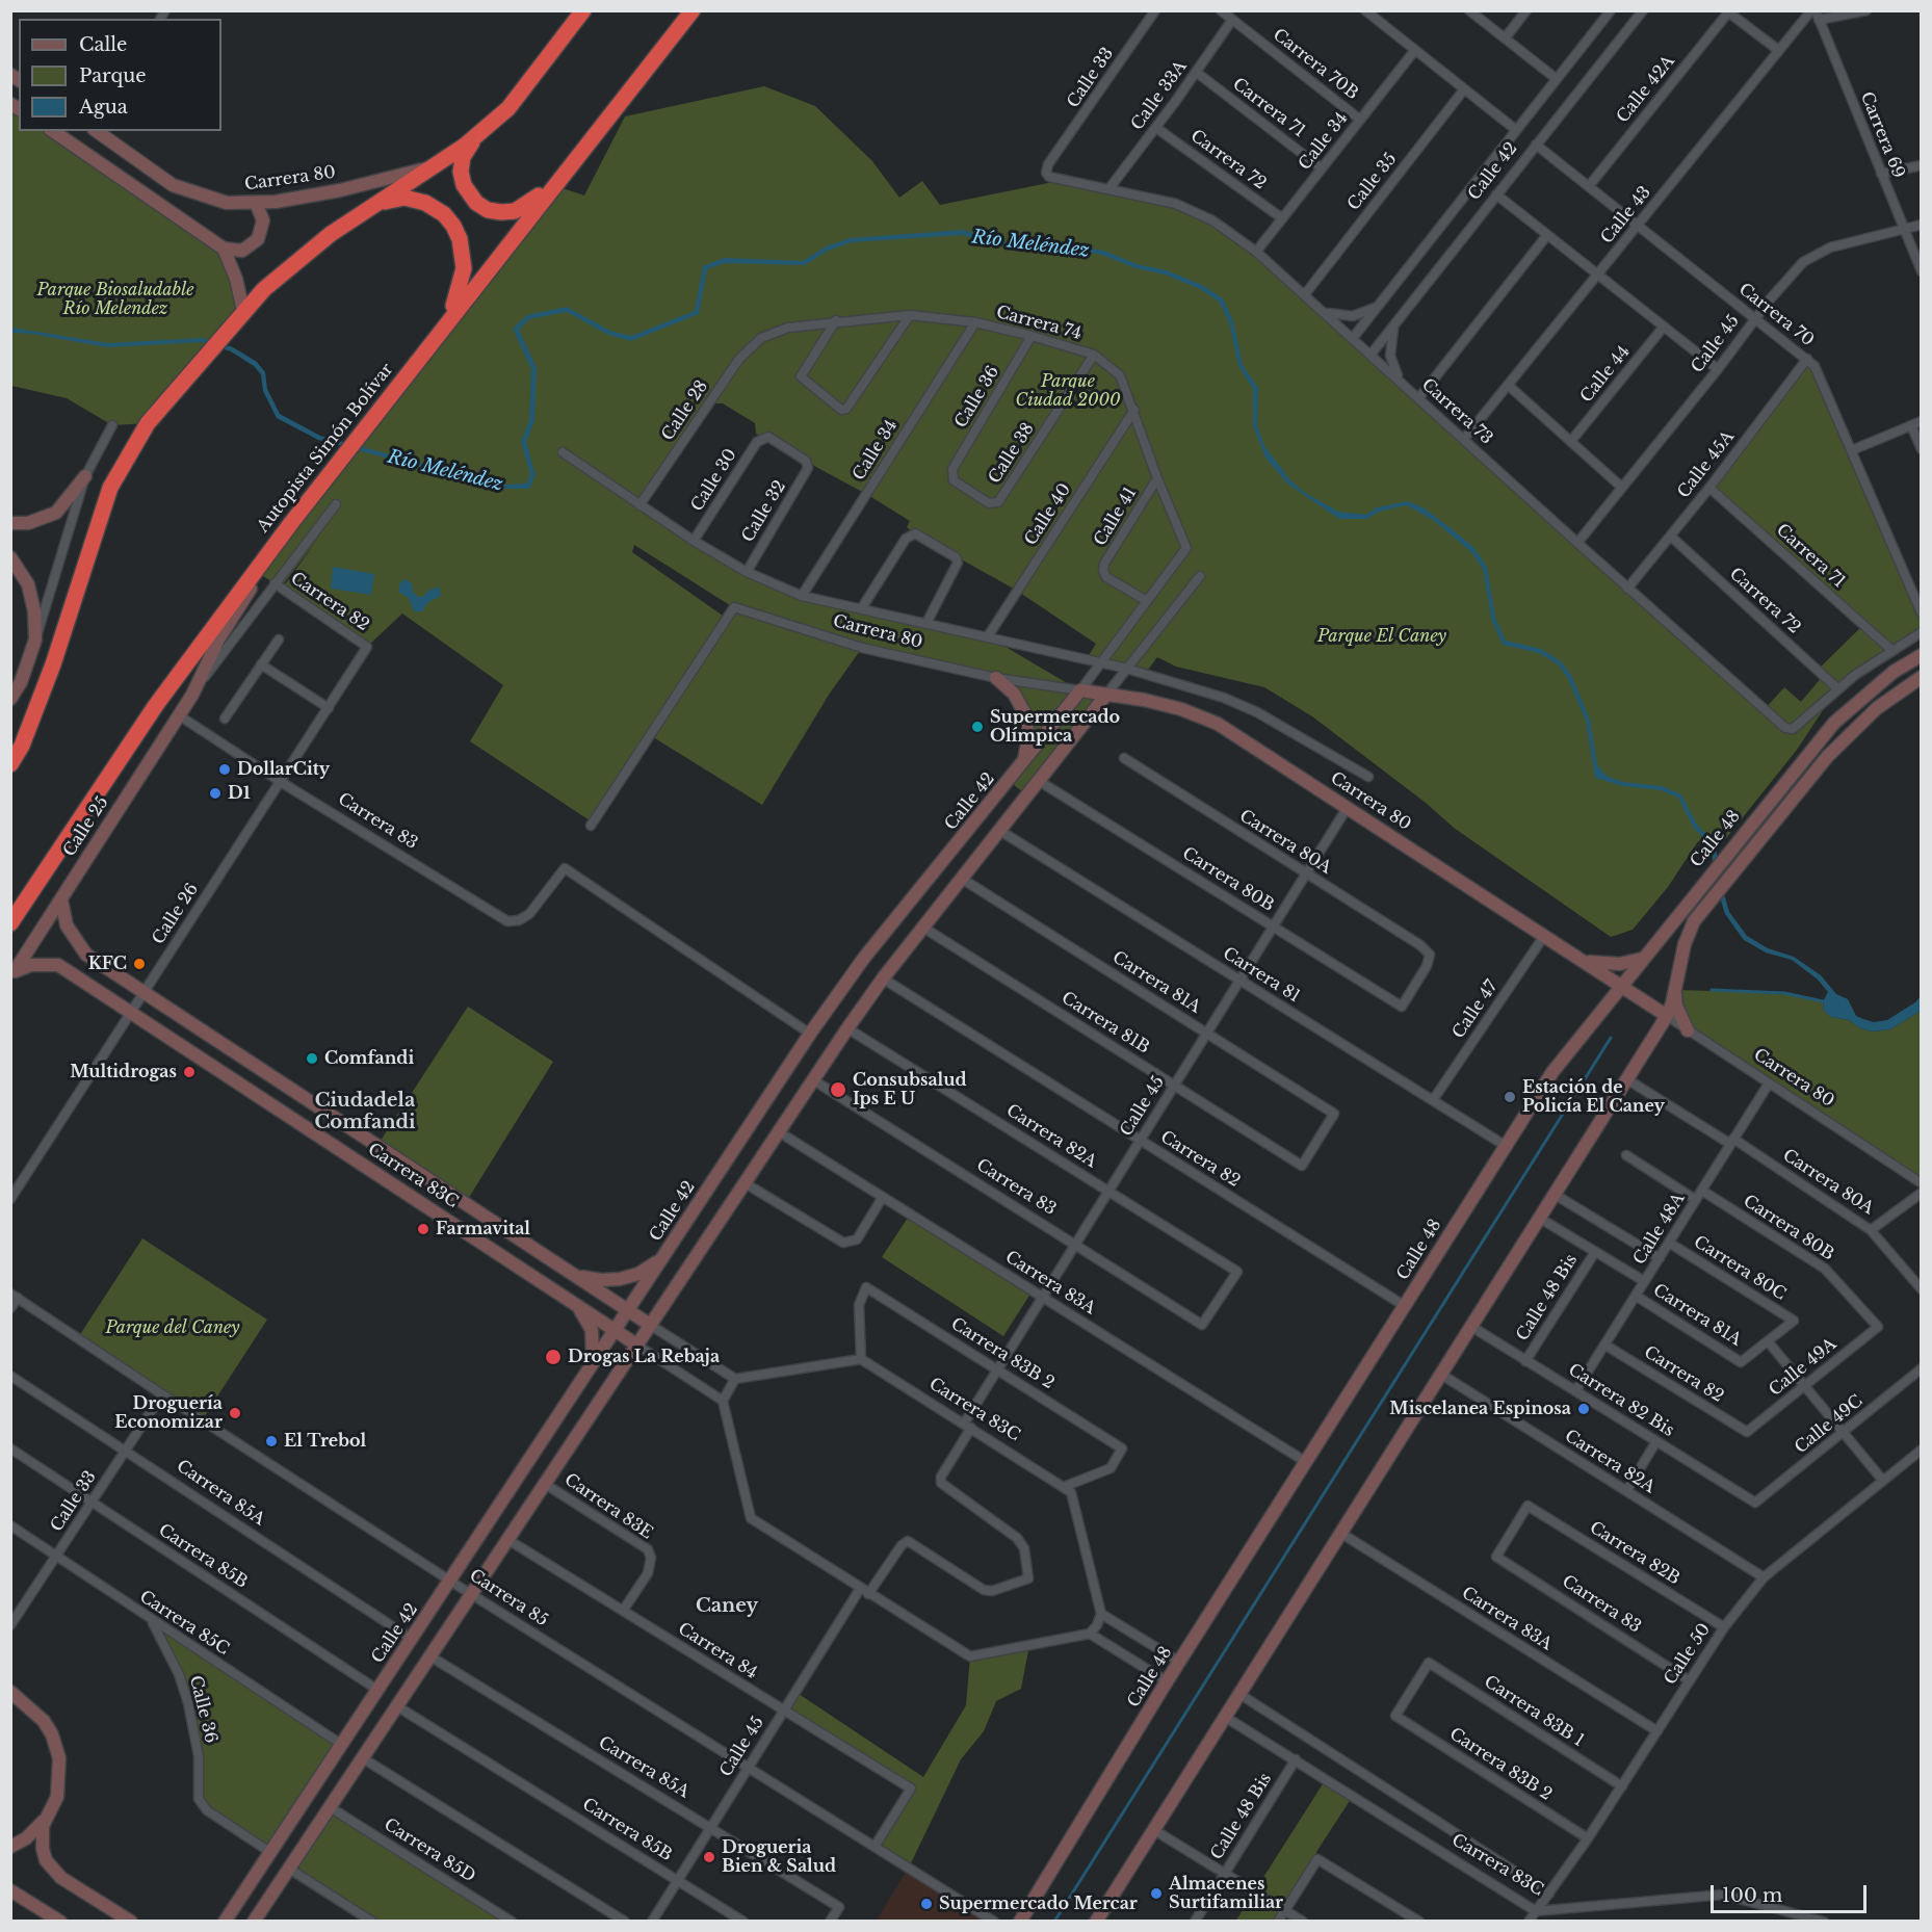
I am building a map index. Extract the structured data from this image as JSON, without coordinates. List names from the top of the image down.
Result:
{
  "streets": {
    "highway": ["Autopista Simón Bolívar"],
    "street": [
      "Carrera 70B",
      "Calle 33",
      "Calle 42A",
      "Calle 33A",
      "Carrera 71",
      "Carrera 69",
      "Calle 34",
      "Carrera 72",
      "Calle 42",
      "Carrera 80",
      "Calle 35",
      "Calle 43",
      "Carrera 70",
      "Carrera 74",
      "Calle 45",
      "Calle 44",
      "Calle 36",
      "Calle 28",
      "Carrera 73",
      "Calle 38",
      "Calle 45A",
      "Calle 30",
      "Calle 32",
      "Calle 40",
      "Calle 41",
      "Carrera 82",
      "Carrera 83",
      "Calle 25",
      "Calle 48",
      "Carrera 80A",
      "Carrera 80B",
      "Calle 26",
      "Carrera 81",
      "Carrera 81A",
      "Calle 47",
      "Carrera 81B",
      "Carrera 82A",
      "Carrera 83C",
      "Calle 48A",
      "Carrera 80C",
      "Carrera 83A",
      "Calle 48 Bis",
      "Carrera 83B 2",
      "Calle 49A",
      "Carrera 82 Bis",
      "Calle 49C",
      "Carrera 85A",
      "Carrera 83E",
      "Carrera 82B",
      "Carrera 85B",
      "Carrera 85",
      "Carrera 85C",
      "Carrera 84",
      "Calle 50",
      "Carrera 83B 1",
      "Carrera 85D"
    ]
  },
  "crossings": [
    ["Carrera 70B", "Calle 33A"],
    ["Carrera 70B", "Calle 34"],
    ["Calle 33", "Carrera 73"],
    ["Calle 33", "Carrera 85A"],
    ["Calle 33", "Carrera 85B"],
    ["Calle 33", "Carrera 85"],
    ["Calle 33", "Carrera 85C"],
    ["Calle 42A", "Carrera 70"],
    ["Calle 33A", "Carrera 71"],
    ["Calle 33A", "Carrera 72"],
    ["Calle 33A", "Carrera 73"],
    ["Carrera 71", "Calle 34"],
    ["Carrera 71", "Calle 45A"],
    ["Carrera 69", "Calle 43"],
    ["Carrera 69", "Calle 45"],
    ["Calle 34", "Carrera 72"],
    ["Calle 34", "Carrera 80"],
    ["Calle 34", "Carrera 74"],
    ["Calle 34", "Carrera 73"],
    ["Carrera 72", "Carrera 73"],
    ["Carrera 72", "Calle 45A"],
    ["Calle 42", "Carrera 80"],
    ["Calle 42", "Carrera 70"],
    ["Calle 42", "Carrera 74"],
    ["Calle 42", "Calle 36"],
    ["Calle 42", "Carrera 73"],
    ["Calle 42", "Calle 41"],
    ["Calle 42", "Carrera 83"],
    ["Calle 42", "Carrera 83C"],
    ["Calle 42", "Carrera 85A"],
    ["Calle 42", "Carrera 85B"],
    ["Calle 42", "Carrera 85"],
    ["Calle 42", "Carrera 85C"],
    ["Carrera 80", "Calle 45"],
    ["Carrera 80", "Calle 28"],
    ["Carrera 80", "Calle 30"],
    ["Carrera 80", "Calle 32"],
    ["Carrera 80", "Calle 40"],
    ["Carrera 80", "Calle 48"],
    ["Carrera 80", "Calle 47"],
    ["Carrera 80", "Calle 48A"],
    ["Calle 35", "Carrera 73"],
    ["Calle 43", "Carrera 70"],
    ["Calle 43", "Carrera 73"],
    ["Carrera 70", "Calle 45"],
    ["Carrera 70", "Calle 45A"],
    ["Carrera 74", "Calle 36"],
    ["Carrera 74", "Calle 28"],
    ["Carrera 74", "Calle 38"],
    ["Carrera 74", "Calle 40"],
    ["Carrera 74", "Calle 41"],
    ["Calle 45", "Carrera 73"],
    ["Calle 45", "Carrera 82"],
    ["Calle 45", "Carrera 83"],
    ["Calle 45", "Carrera 80A"],
    ["Calle 45", "Carrera 80B"],
    ["Calle 45", "Carrera 81"],
    ["Calle 45", "Carrera 81A"],
    ["Calle 45", "Carrera 81B"],
    ["Calle 45", "Carrera 82A"],
    ["Calle 45", "Carrera 83C"],
    ["Calle 45", "Carrera 83A"],
    ["Calle 45", "Carrera 83B 2"],
    ["Calle 45", "Carrera 85A"],
    ["Calle 45", "Carrera 85B"],
    ["Calle 45", "Carrera 85"],
    ["Calle 45", "Carrera 84"],
    ["Calle 36", "Calle 38"],
    ["Calle 36", "Carrera 85C"],
    ["Carrera 73", "Calle 45A"],
    ["Autopista Simón Bolívar", "Calle 25"],
    ["Calle 30", "Calle 32"],
    ["Carrera 82", "Calle 25"],
    ["Carrera 82", "Calle 48"],
    ["Carrera 82", "Calle 26"],
    ["Carrera 82", "Calle 48A"],
    ["Carrera 82", "Calle 49A"],
    ["Carrera 83", "Calle 25"],
    ["Carrera 83", "Calle 26"],
    ["Carrera 83", "Carrera 82A"],
    ["Carrera 83", "Carrera 82B"],
    ["Carrera 83", "Calle 50"],
    ["Calle 25", "Carrera 83C"],
    ["Calle 48", "Carrera 80A"],
    ["Calle 48", "Carrera 81"],
    ["Calle 48", "Carrera 82A"],
    ["Calle 48", "Carrera 83C"],
    ["Calle 48", "Carrera 83A"],
    ["Calle 48", "Carrera 82 Bis"],
    ["Carrera 80A", "Carrera 80B"],
    ["Carrera 80A", "Calle 48A"],
    ["Carrera 80B", "Calle 48A"],
    ["Carrera 80B", "Calle 49A"],
    ["Calle 26", "Carrera 83C"],
    ["Carrera 81", "Calle 47"],
    ["Carrera 81A", "Carrera 81B"],
    ["Carrera 81A", "Calle 48A"],
    ["Carrera 81A", "Carrera 80C"],
    ["Carrera 82A", "Calle 50"],
    ["Carrera 83C", "Calle 48 Bis"],
    ["Carrera 83C", "Carrera 83B 2"],
    ["Carrera 83C", "Calle 50"],
    ["Calle 48A", "Carrera 80C"],
    ["Calle 48A", "Carrera 82 Bis"],
    ["Carrera 83A", "Calle 50"],
    ["Calle 48 Bis", "Carrera 82 Bis"],
    ["Carrera 83B 2", "Calle 50"],
    ["Carrera 83B 2", "Carrera 83B 1"],
    ["Carrera 82 Bis", "Calle 49C"],
    ["Carrera 83E", "Carrera 84"],
    ["Carrera 82B", "Calle 50"],
    ["Carrera 85", "Carrera 84"],
    ["Calle 50", "Carrera 83B 1"]
  ],
  "districts": ["Ciudadela Comfandi", "Caney"],
  "water": ["Río Meléndez"],
  "parks": [
    "Parque Biosaludable Río Melendez",
    "Parque Ciudad 2000",
    "Parque El Caney",
    "Parque del Caney"
  ],
  "places": [
    "Supermercado Olímpica",
    "DollarCity",
    "D1",
    "KFC",
    "Comfandi",
    "Multidrogas",
    "Consubsalud Ips E U",
    "Estación de Policía El Caney",
    "Farmavital",
    "Drogas La Rebaja",
    "Miscelanea Espinosa",
    "Droguería Economizar",
    "El Trebol",
    "Drogueria Bien & Salud",
    "Almacenes Surtifamiliar",
    "Supermercado Mercar"
  ],
  "legend": ["Calle", "Parque", "Agua"],
  "scale_bar": "100 m"
}
